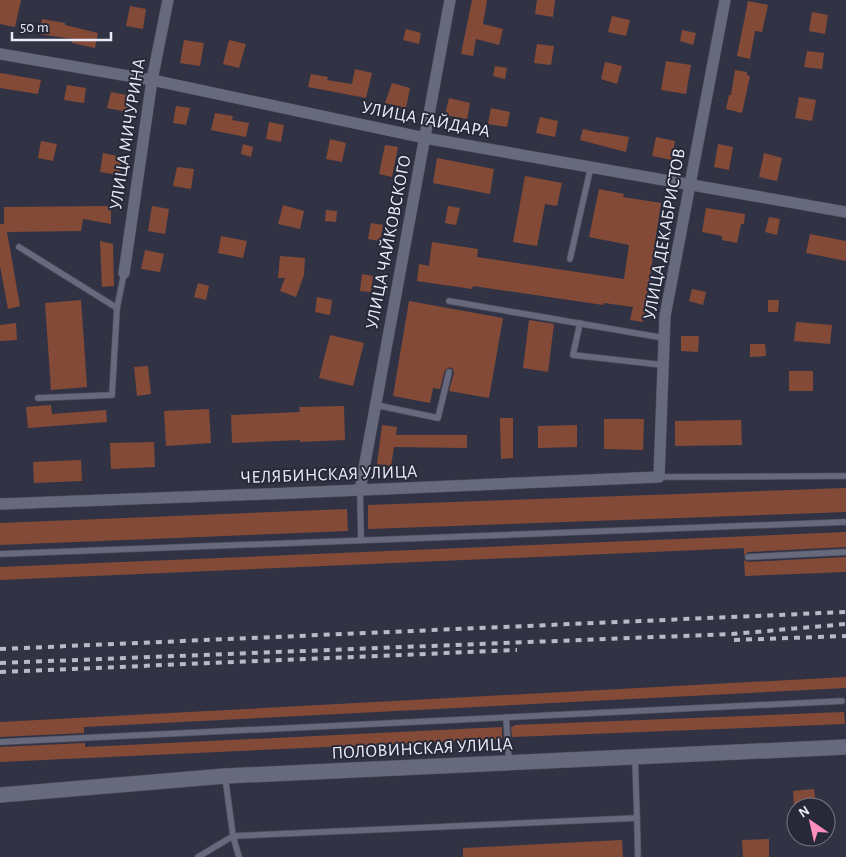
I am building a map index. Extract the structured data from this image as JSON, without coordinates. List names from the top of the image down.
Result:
{
  "streets": {
    "main road": ["ПОЛОВИНСКАЯ УЛИЦА"],
    "street": [
      "УЛИЦА ГАЙДАРА",
      "УЛИЦА МИЧУРИНА",
      "УЛИЦА ДЕКАБРИСТОВ",
      "УЛИЦА ЧАЙКОВСКОГО",
      "ЧЕЛЯБИНСКАЯ УЛИЦА"
    ]
  },
  "crossings": [
    ["УЛИЦА ГАЙДАРА", "УЛИЦА МИЧУРИНА"],
    ["УЛИЦА ГАЙДАРА", "УЛИЦА ДЕКАБРИСТОВ"],
    ["УЛИЦА ГАЙДАРА", "УЛИЦА ЧАЙКОВСКОГО"],
    ["УЛИЦА ДЕКАБРИСТОВ", "ЧЕЛЯБИНСКАЯ УЛИЦА"],
    ["УЛИЦА ЧАЙКОВСКОГО", "ЧЕЛЯБИНСКАЯ УЛИЦА"]
  ],
  "scale_bar": "50 m",
  "north": "top left"
}
